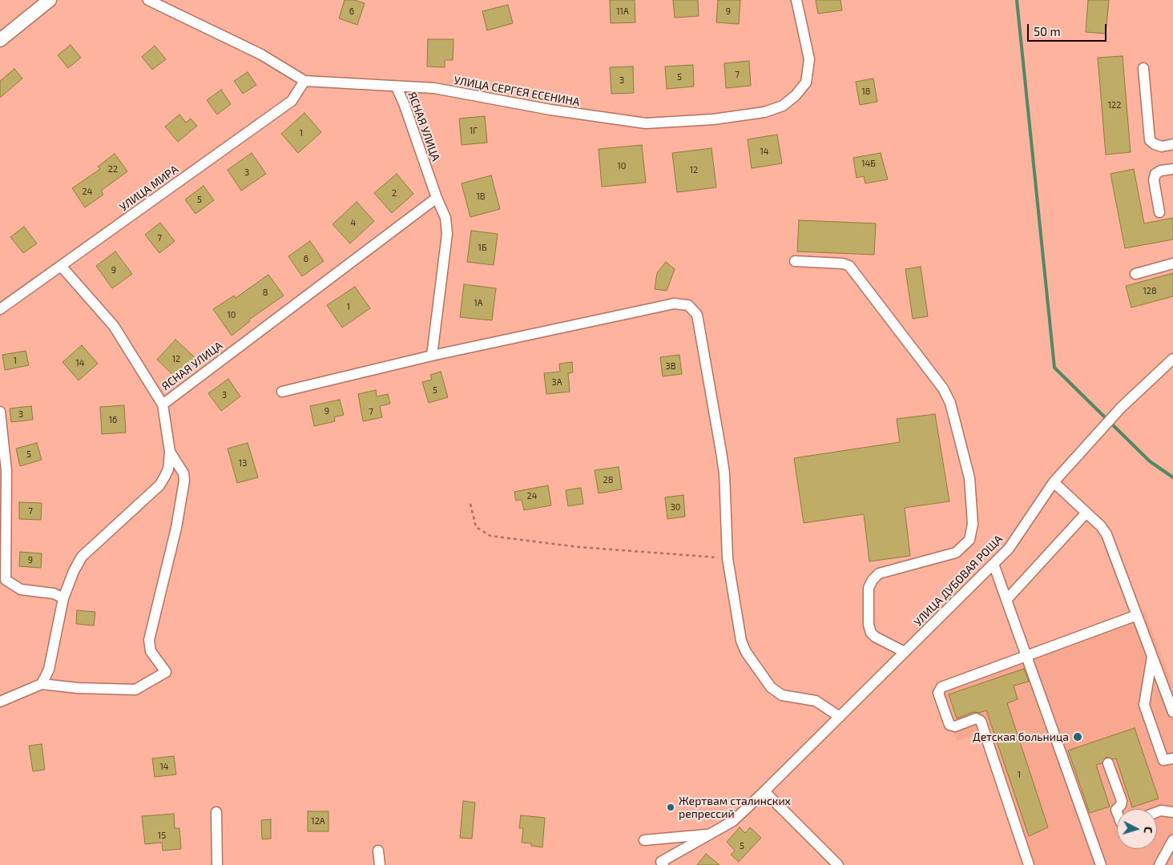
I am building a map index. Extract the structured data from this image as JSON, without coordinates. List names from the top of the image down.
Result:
{
  "streets": {
    "street": [
      "УЛИЦА СЕРГЕЯ ЕСЕНИНА",
      "ЯСНАЯ УЛИЦА",
      "УЛИЦА МИРА",
      "УЛИЦА ДУБОВАЯ РОЩА"
    ]
  },
  "crossings": [
    ["УЛИЦА СЕРГЕЯ ЕСЕНИНА", "ЯСНАЯ УЛИЦА"],
    ["УЛИЦА СЕРГЕЯ ЕСЕНИНА", "УЛИЦА МИРА"]
  ],
  "places": ["Детская больница", "Жертвам сталинских репрессий"],
  "house_numbers": [
    "6",
    "11А",
    "9",
    "7",
    "5",
    "3",
    "18",
    "122",
    "1Г",
    "1",
    "14",
    "14Б",
    "10",
    "22",
    "12",
    "3",
    "24",
    "2",
    "1В",
    "5",
    "4",
    "7",
    "1Б",
    "6",
    "9",
    "128",
    "8",
    "1А",
    "1",
    "10",
    "12",
    "1",
    "14",
    "3В",
    "3А",
    "5",
    "3",
    "9",
    "7",
    "3",
    "16",
    "5",
    "13",
    "28",
    "24",
    "30",
    "7",
    "9",
    "14",
    "1",
    "12А",
    "15",
    "5"
  ],
  "scale_bar": "50 m",
  "north": "right"
}
